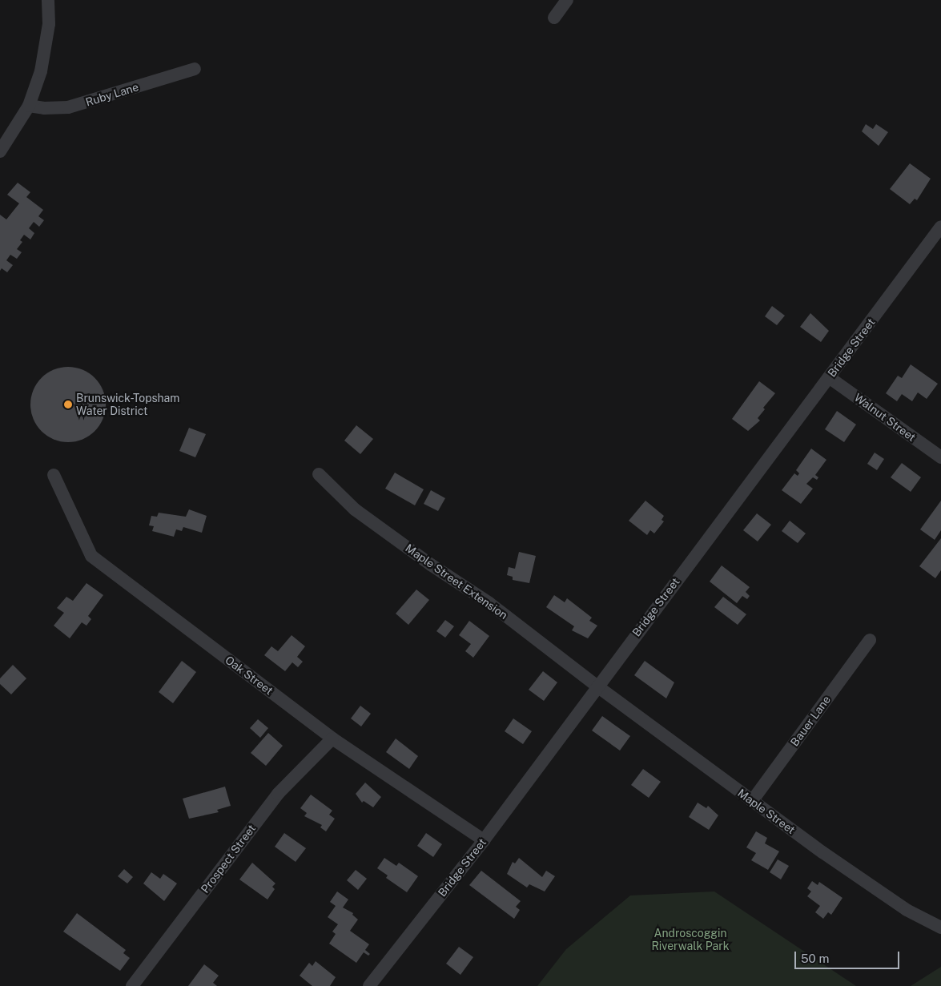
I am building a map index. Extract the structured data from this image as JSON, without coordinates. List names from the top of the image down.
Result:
{
  "streets": {
    "street": [
      "Ruby Lane",
      "Bridge Street",
      "Walnut Street",
      "Maple Street Extension",
      "Oak Street",
      "Bauer Lane",
      "Maple Street",
      "Prospect Street"
    ]
  },
  "crossings": [
    ["Bridge Street", "Walnut Street"],
    ["Bridge Street", "Maple Street Extension"],
    ["Bridge Street", "Oak Street"],
    ["Bridge Street", "Maple Street"],
    ["Maple Street Extension", "Maple Street"],
    ["Oak Street", "Prospect Street"],
    ["Bauer Lane", "Maple Street"]
  ],
  "parks": ["Androscoggin Riverwalk Park"],
  "places": ["Brunswick-Topsham Water District"],
  "scale_bar": "50 m"
}
